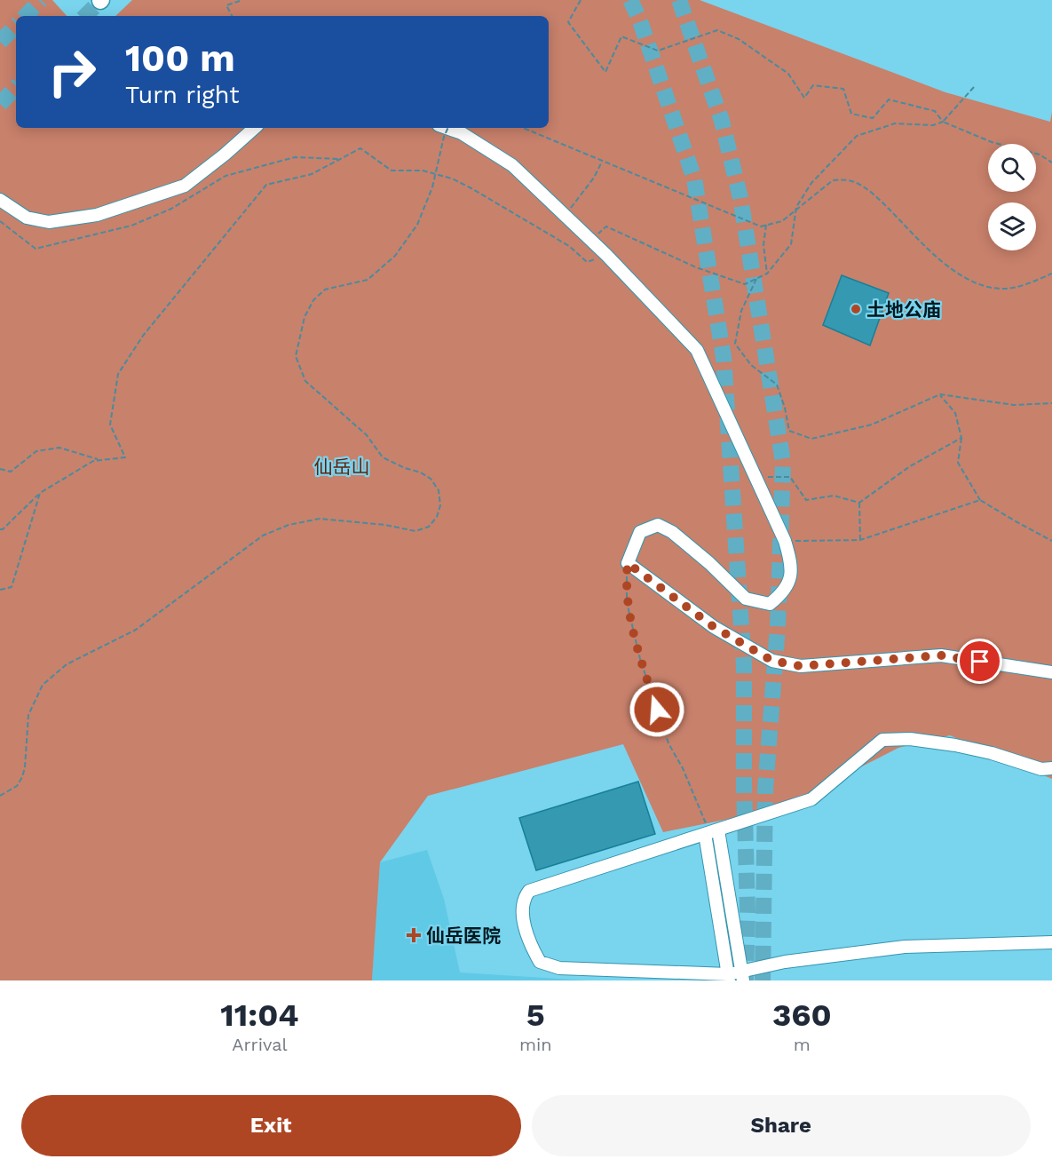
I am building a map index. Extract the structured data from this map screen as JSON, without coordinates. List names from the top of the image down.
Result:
{
  "parks": ["仙岳山"],
  "places": {
    "other": ["土地公庙"],
    "health": ["仙岳医院"]
  },
  "page": {
    "turn": ["100 m", "Turn right"],
    "eta": [
      "11:04",
      "Arrival",
      "5",
      "min",
      "360",
      "m"
    ],
    "buttons": ["Exit", "Share"]
  }
}
